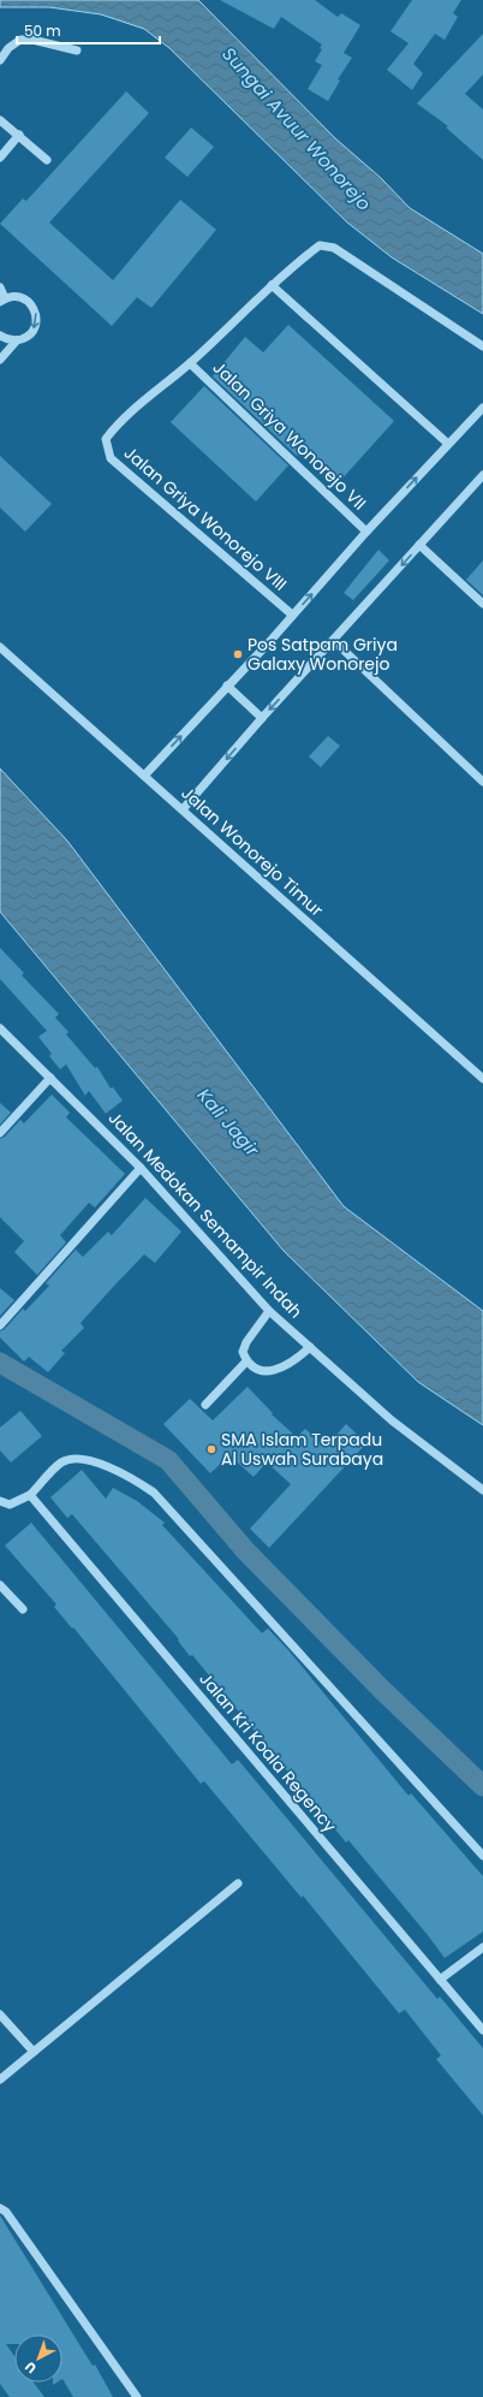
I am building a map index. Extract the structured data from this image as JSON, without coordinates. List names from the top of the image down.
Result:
{
  "streets": {
    "street": [
      "Jalan Griya Wonorejo VII",
      "Jalan Griya Wonorejo VIII",
      "Jalan Wonorejo Timur",
      "Jalan Medokan Semampir Indah",
      "Jalan Kri Koala Regency"
    ]
  },
  "crossings": [
    ["Jalan Griya Wonorejo VII", "Jalan Griya Wonorejo VIII"]
  ],
  "water": ["Sungai Avuur Wonorejo", "Kali Jagir"],
  "places": ["Pos Satpam Griya Galaxy Wonorejo", "SMA Islam Terpadu Al Uswah Surabaya"],
  "scale_bar": "50 m",
  "north": "bottom left"
}
